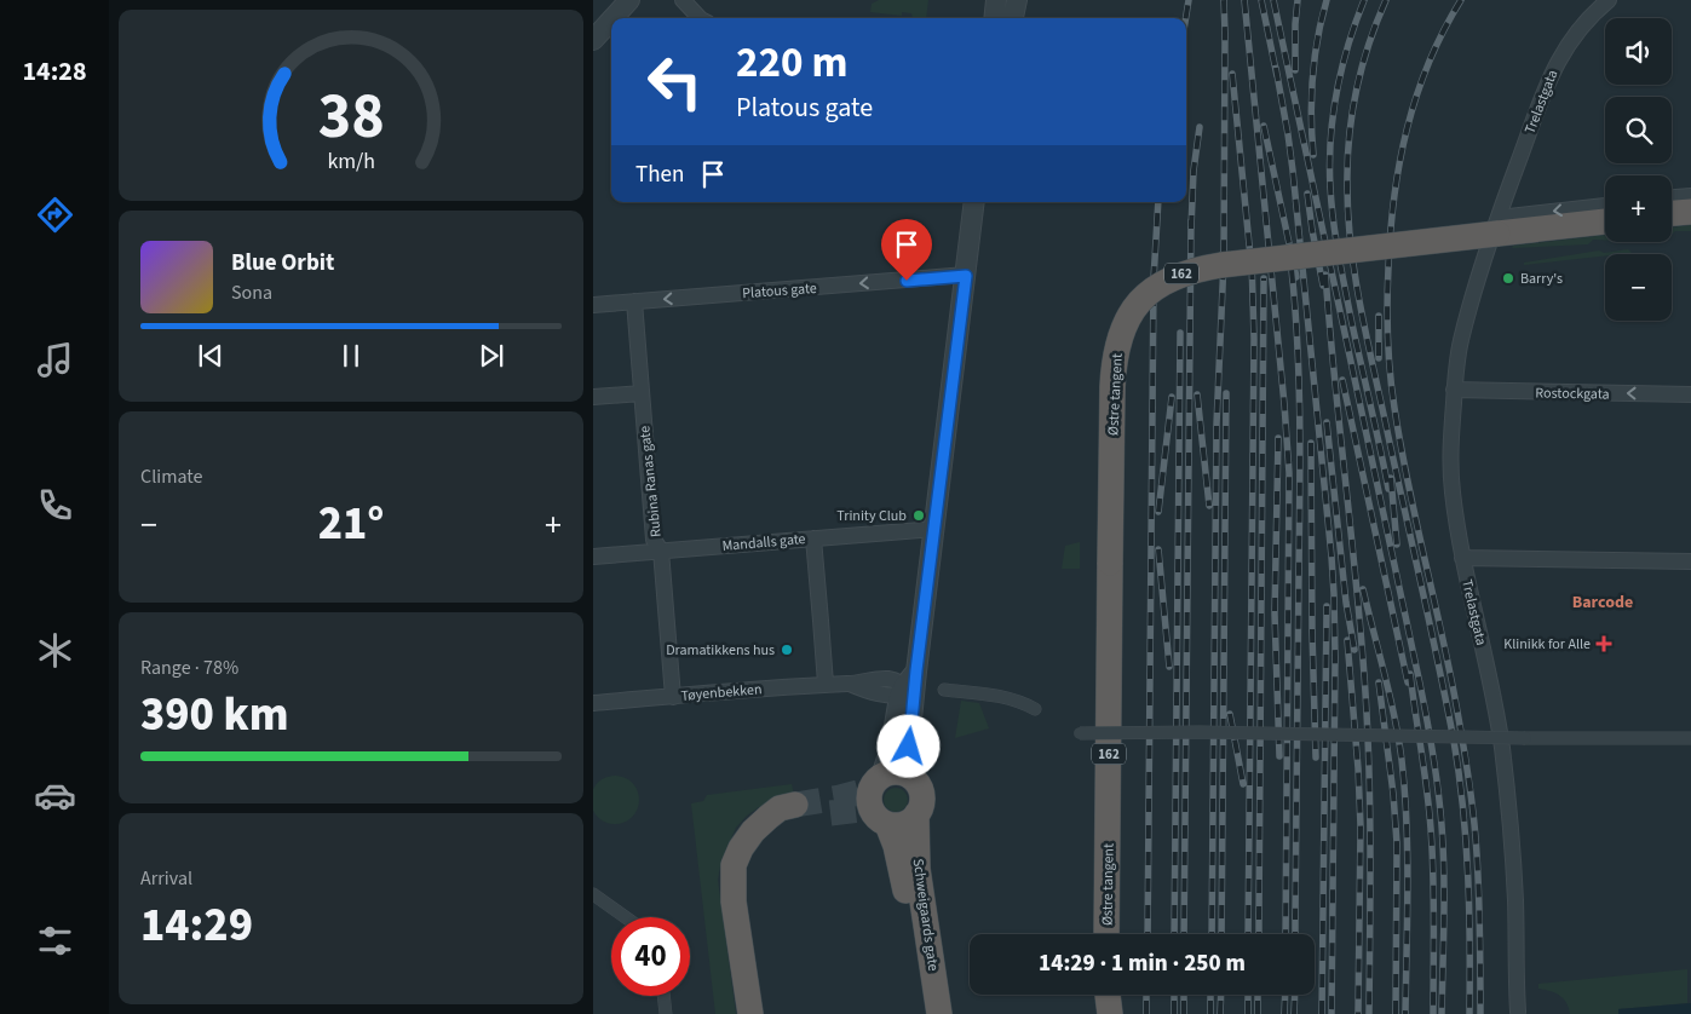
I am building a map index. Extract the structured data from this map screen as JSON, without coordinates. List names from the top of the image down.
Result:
{
  "streets": {
    "highway": ["162", "Østre tangent", "Schweigaards gate"],
    "street": [
      "Trelastgata",
      "Platous gate",
      "Rostockgata",
      "Rubina Ranas gate",
      "Mandalls gate",
      "Tøyenbekken"
    ]
  },
  "crossings": [
    ["Trelastgata", "Rostockgata"],
    ["Platous gate", "Rubina Ranas gate"],
    ["Rubina Ranas gate", "Mandalls gate"],
    ["Rubina Ranas gate", "Tøyenbekken"]
  ],
  "one_way": ["Platous gate", "Rostockgata"],
  "districts": ["Barcode"],
  "places": {
    "other": ["Barry's", "Trinity Club", "Dramatikkens hus"],
    "health": ["Klinikk for Alle"]
  },
  "page": {
    "tabs": "14:28",
    "map_buttons": ["+", "−"],
    "turn": ["220 m", "Platous gate"],
    "then": "Then",
    "song": ["Blue Orbit", "Sona"],
    "tile": [
      "Climate",
      ["Range · 78%", "390 km"],
      ["Arrival", "14:29"]
    ],
    "heat": ["−", "21°", "+"],
    "limit": "40",
    "trip": "14:29 · 1 min · 250 m",
    "gauge": ["38", "km/h"]
  }
}
